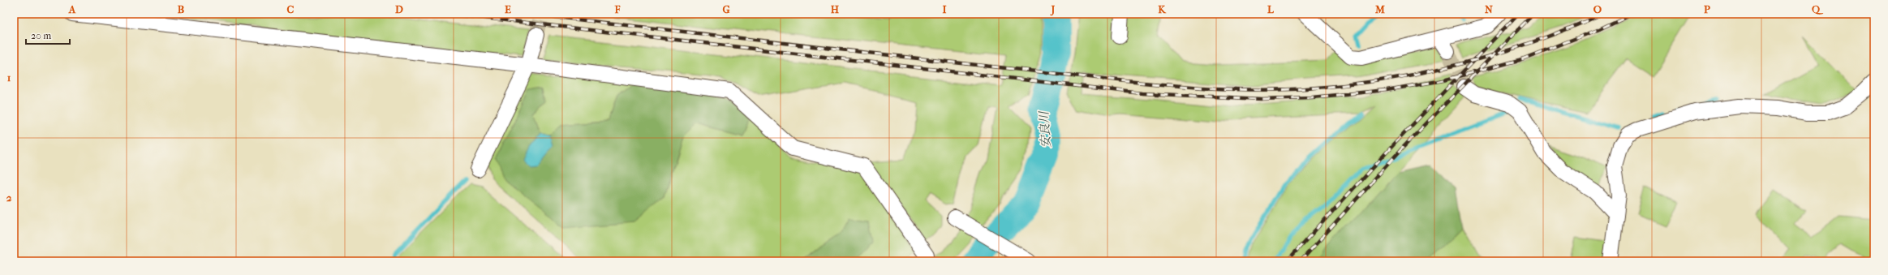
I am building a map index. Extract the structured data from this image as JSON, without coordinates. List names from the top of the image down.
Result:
{
  "water": ["安良川"],
  "scale_bar": "20 m",
  "grid": {
    "columns": [
      "A",
      "B",
      "C",
      "D",
      "E",
      "F",
      "G",
      "H",
      "I",
      "J",
      "K",
      "L",
      "M",
      "N",
      "O",
      "P",
      "Q"
    ],
    "rows": ["1", "2"]
  }
}
